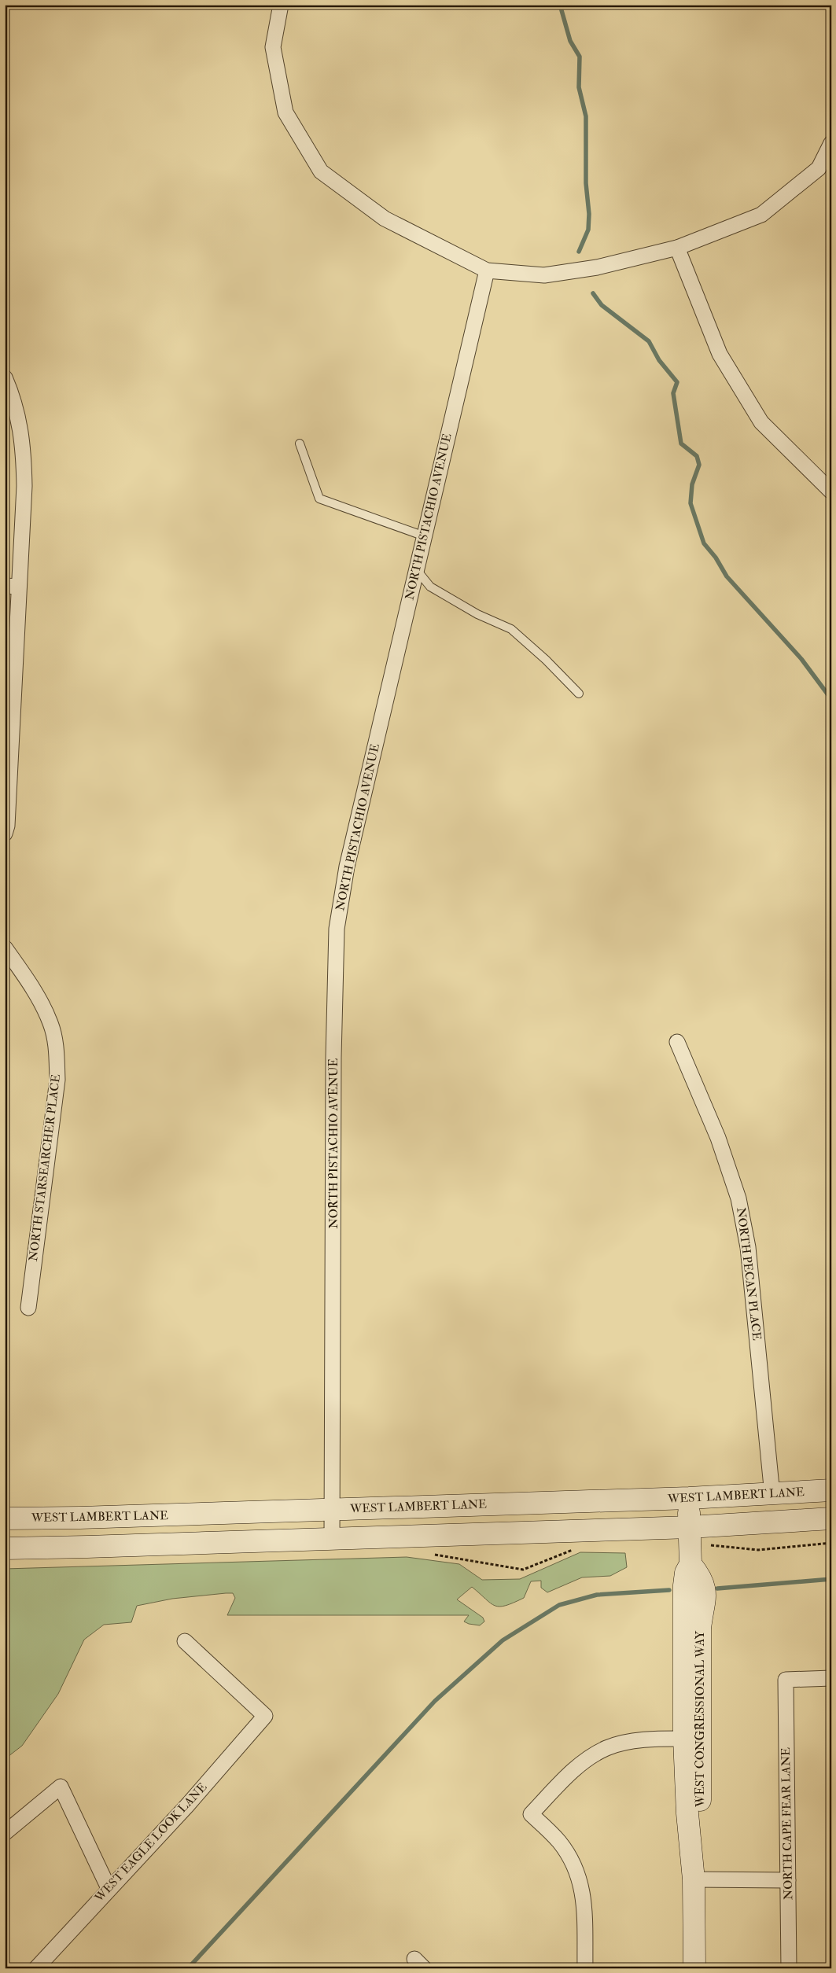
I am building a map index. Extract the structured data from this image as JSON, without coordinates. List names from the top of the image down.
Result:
{
  "streets": {
    "main road": ["WEST LAMBERT LANE", "WEST CONGRESSIONAL WAY"],
    "street": [
      "NORTH PISTACHIO AVENUE",
      "NORTH STARSEARCHER PLACE",
      "NORTH PECAN PLACE",
      "NORTH CAPE FEAR LANE",
      "WEST EAGLE LOOK LANE"
    ]
  },
  "crossings": [
    ["NORTH PISTACHIO AVENUE", "WEST LAMBERT LANE"],
    ["NORTH PECAN PLACE", "WEST LAMBERT LANE"],
    ["WEST LAMBERT LANE", "WEST CONGRESSIONAL WAY"]
  ]
}
